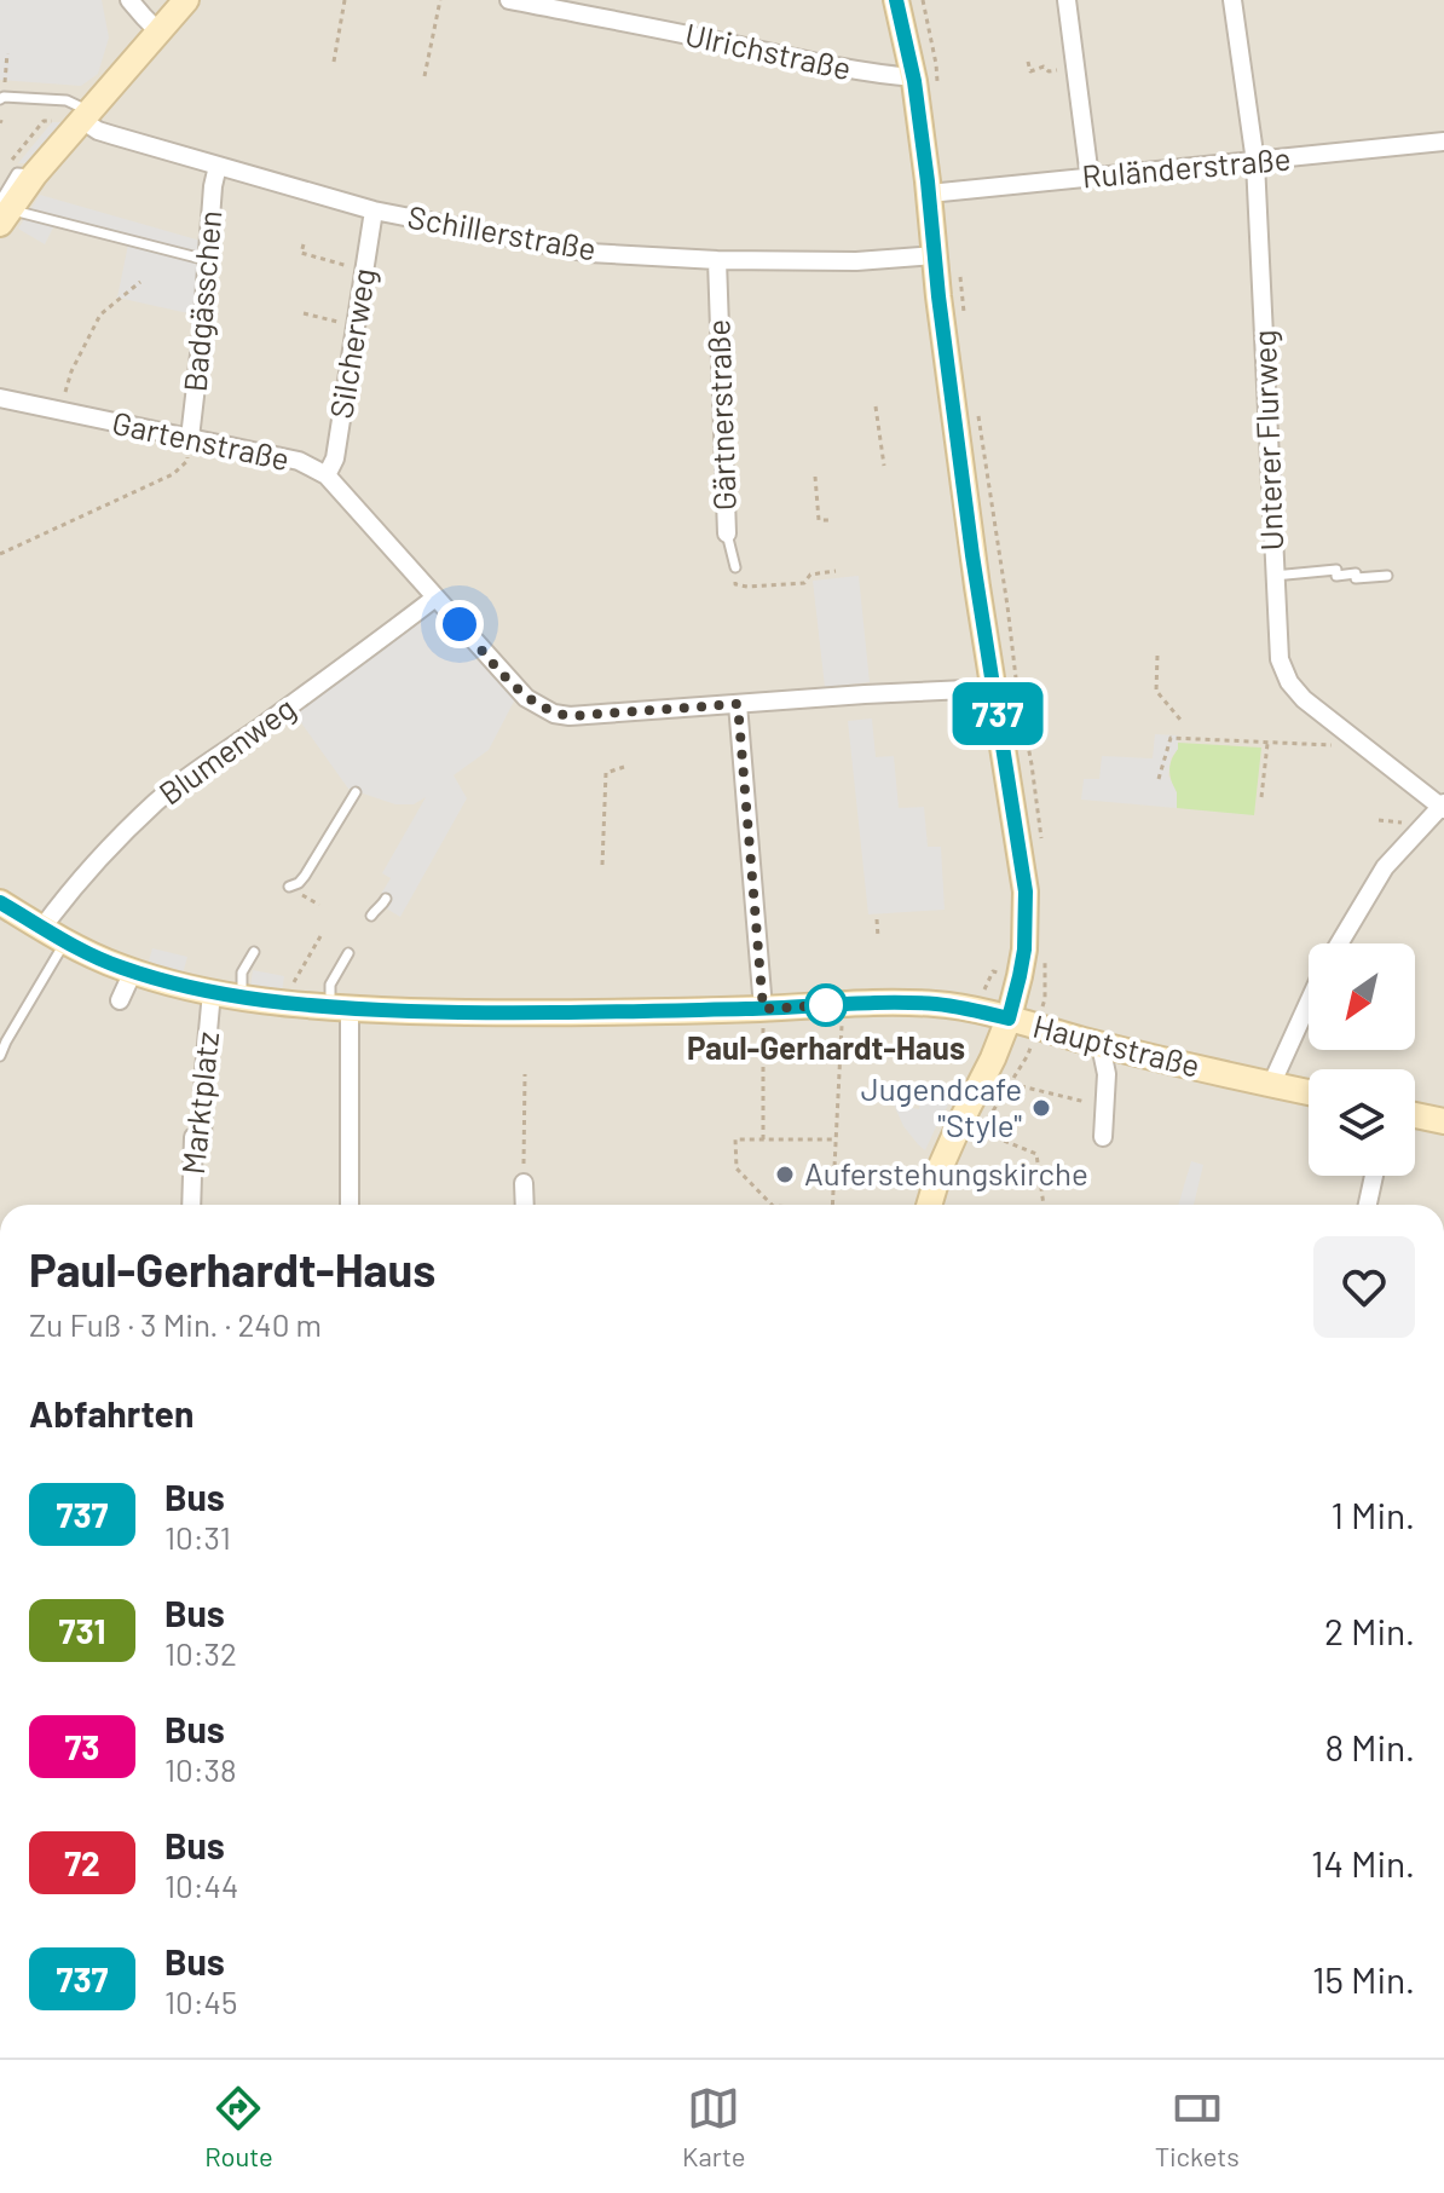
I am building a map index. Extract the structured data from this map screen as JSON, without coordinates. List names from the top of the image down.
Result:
{
  "streets": {
    "main road": ["Hauptstraße"],
    "street": [
      "Ulrichstraße",
      "Ruländerstraße",
      "Schillerstraße",
      "Badgässchen",
      "Silcherweg",
      "Gärtnerstraße",
      "Unterer Flurweg",
      "Gartenstraße",
      "Blumenweg",
      "Marktplatz"
    ]
  },
  "crossings": [
    ["Ruländerstraße", "Unterer Flurweg"],
    ["Schillerstraße", "Badgässchen"],
    ["Schillerstraße", "Silcherweg"],
    ["Schillerstraße", "Gärtnerstraße"],
    ["Badgässchen", "Gartenstraße"],
    ["Silcherweg", "Gartenstraße"],
    ["Gartenstraße", "Blumenweg"],
    ["Blumenweg", "Hauptstraße"],
    ["Hauptstraße", "Marktplatz"]
  ],
  "places": ["Paul-Gerhardt-Haus", "Jugendcafe \"Style\"", "Auferstehungskirche"],
  "lines": ["bus line 737"],
  "north": "bottom left",
  "page": {
    "on_map": "737",
    "heading": [
      ["Paul-Gerhardt-Haus", "Zu Fuß · 3 Min. · 240 m"],
      "Abfahrten"
    ],
    "list": [
      {
        "mark": "737",
        "name": "Bus",
        "note": "10:31",
        "value": "1 Min."
      },
      {
        "mark": "731",
        "name": "Bus",
        "note": "10:32",
        "value": "2 Min."
      },
      {
        "mark": "73",
        "name": "Bus",
        "note": "10:38",
        "value": "8 Min."
      },
      {
        "mark": "72",
        "name": "Bus",
        "note": "10:44",
        "value": "14 Min."
      },
      {
        "mark": "737",
        "name": "Bus",
        "note": "10:45",
        "value": "15 Min."
      }
    ],
    "tabs": ["Route", "Karte", "Tickets"]
  }
}
